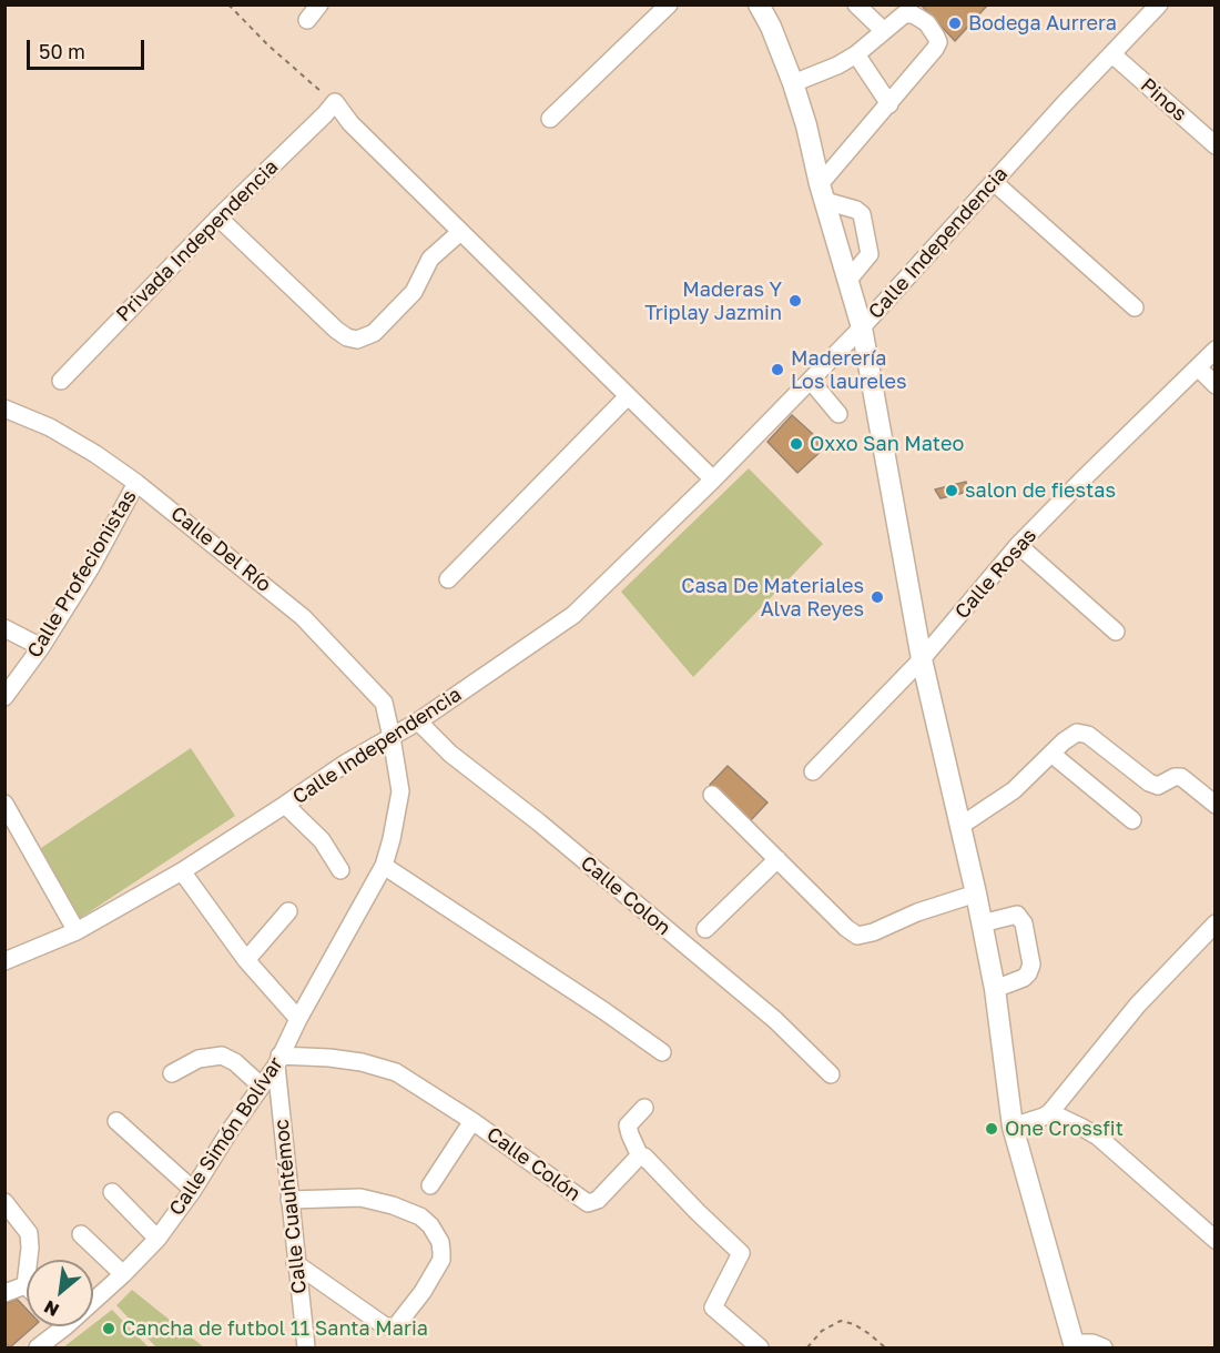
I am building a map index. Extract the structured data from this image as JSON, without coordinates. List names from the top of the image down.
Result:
{
  "streets": {
    "street": [
      "Pinos",
      "Privada Independencia",
      "Calle Independencia",
      "Calle Del Río",
      "Calle Profecionistas",
      "Calle Rosas",
      "Calle Colon",
      "Calle Simón Bolívar",
      "Calle Colón",
      "Calle Cuauhtémoc"
    ]
  },
  "crossings": [
    ["Pinos", "Calle Independencia"],
    ["Calle Independencia", "Calle Del Río"],
    ["Calle Independencia", "Calle Colon"],
    ["Calle Independencia", "Calle Simón Bolívar"],
    ["Calle Del Río", "Calle Profecionistas"],
    ["Calle Del Río", "Calle Simón Bolívar"],
    ["Calle Simón Bolívar", "Calle Colón"],
    ["Calle Simón Bolívar", "Calle Cuauhtémoc"],
    ["Calle Colón", "Calle Cuauhtémoc"]
  ],
  "places": [
    "Bodega Aurrera",
    "Maderas Y Triplay Jazmin",
    "Maderería Los laureles",
    "Oxxo San Mateo",
    "salon de fiestas",
    "Casa De Materiales Alva Reyes",
    "One Crossfit",
    "Cancha de futbol 11 Santa Maria"
  ],
  "scale_bar": "50 m",
  "north": "bottom left"
}
